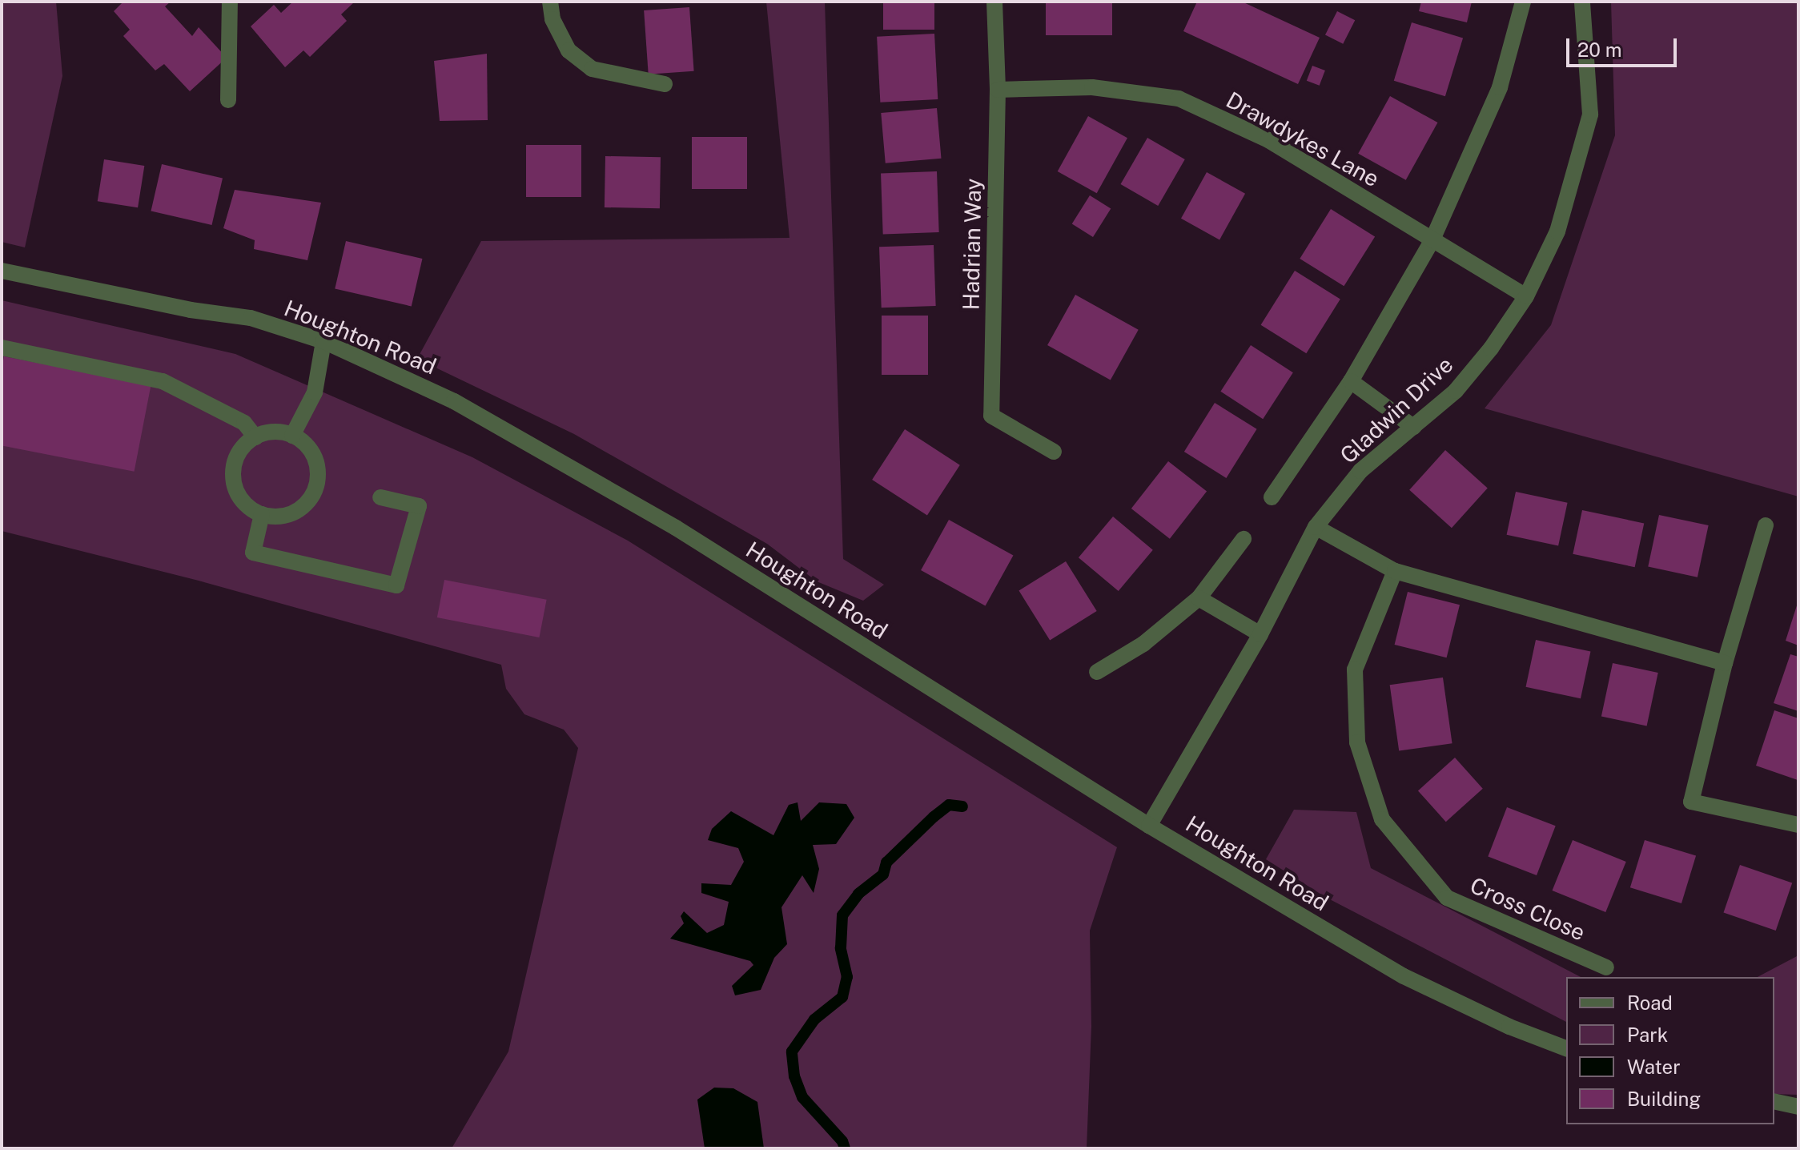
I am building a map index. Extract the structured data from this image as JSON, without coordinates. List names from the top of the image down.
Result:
{
  "streets": {
    "street": [
      "Drawdykes Lane",
      "Hadrian Way",
      "Houghton Road",
      "Gladwin Drive",
      "Cross Close"
    ]
  },
  "crossings": [
    ["Drawdykes Lane", "Hadrian Way"],
    ["Drawdykes Lane", "Gladwin Drive"],
    ["Houghton Road", "Gladwin Drive"]
  ],
  "legend": [
    "Road",
    "Park",
    "Water",
    "Building"
  ],
  "scale_bar": "20 m"
}
